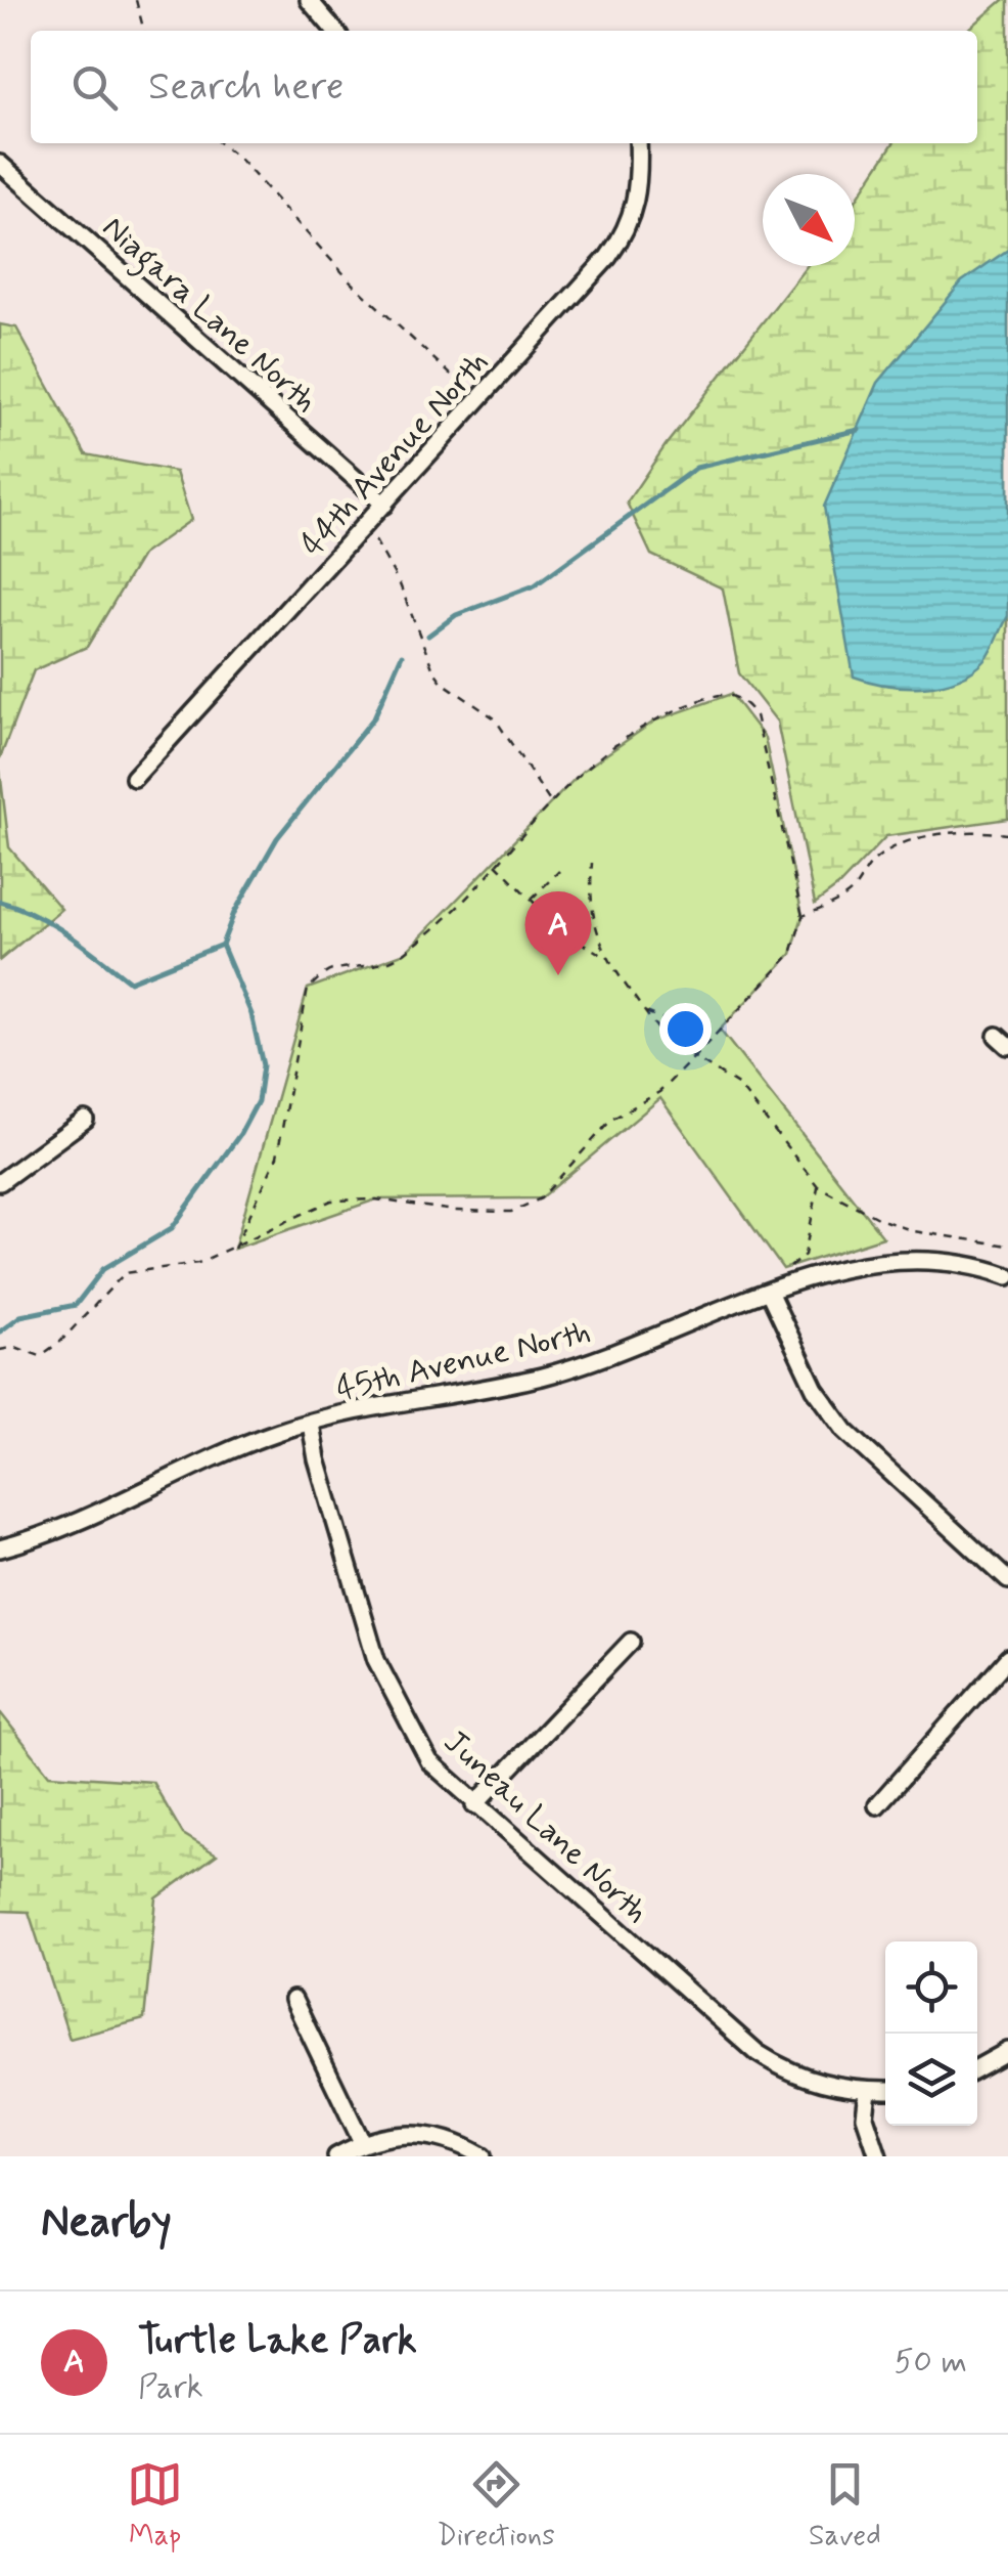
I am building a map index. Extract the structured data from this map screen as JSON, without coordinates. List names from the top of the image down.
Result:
{
  "streets": {
    "street": [
      "Niagara Lane North",
      "44th Avenue North",
      "45th Avenue North",
      "Juneau Lane North"
    ]
  },
  "crossings": [
    ["Niagara Lane North", "44th Avenue North"],
    ["45th Avenue North", "Juneau Lane North"]
  ],
  "north": "bottom right",
  "page": {
    "search": "Search here",
    "pins": "A",
    "heading": "Nearby",
    "list": [
      {
        "mark": "A",
        "name": "Turtle Lake Park",
        "note": "Park",
        "value": "50 m"
      }
    ],
    "nav": ["Map", "Directions", "Saved"]
  }
}
